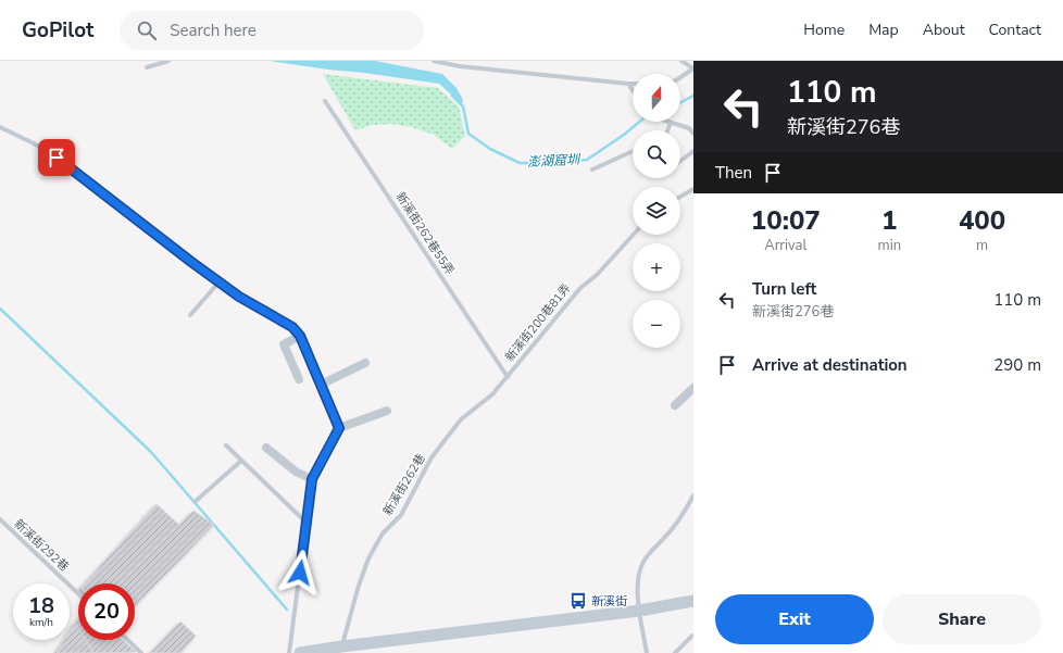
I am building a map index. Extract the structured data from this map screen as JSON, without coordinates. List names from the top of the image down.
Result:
{
  "streets": {
    "lane": [
      "新溪街262巷55弄",
      "新溪街200巷81弄",
      "新溪街262巷",
      "新溪街292巷"
    ]
  },
  "crossings": [
    ["新溪街262巷55弄", "新溪街200巷81弄"],
    ["新溪街262巷55弄", "新溪街262巷"],
    ["新溪街200巷81弄", "新溪街262巷"]
  ],
  "water": ["澎湖窟圳"],
  "places": {
    "bus stop": ["新溪街"]
  },
  "north": "top",
  "page": {
    "header": "GoPilot",
    "search": "Search here",
    "nav": [
      "Home",
      "Map",
      "About",
      "Contact"
    ],
    "turn": ["110 m", "新溪街276巷"],
    "map_buttons": ["+", "−"],
    "then": "Then",
    "eta": [
      "10:07",
      "Arrival",
      "1",
      "min",
      "400",
      "m"
    ],
    "list": [
      {
        "name": "Turn left",
        "note": "新溪街276巷",
        "value": "110 m"
      },
      {
        "name": "Arrive at destination",
        "value": "290 m"
      }
    ],
    "speed": "18 km/h",
    "limit": "20",
    "buttons": ["Exit", "Share"]
  }
}
